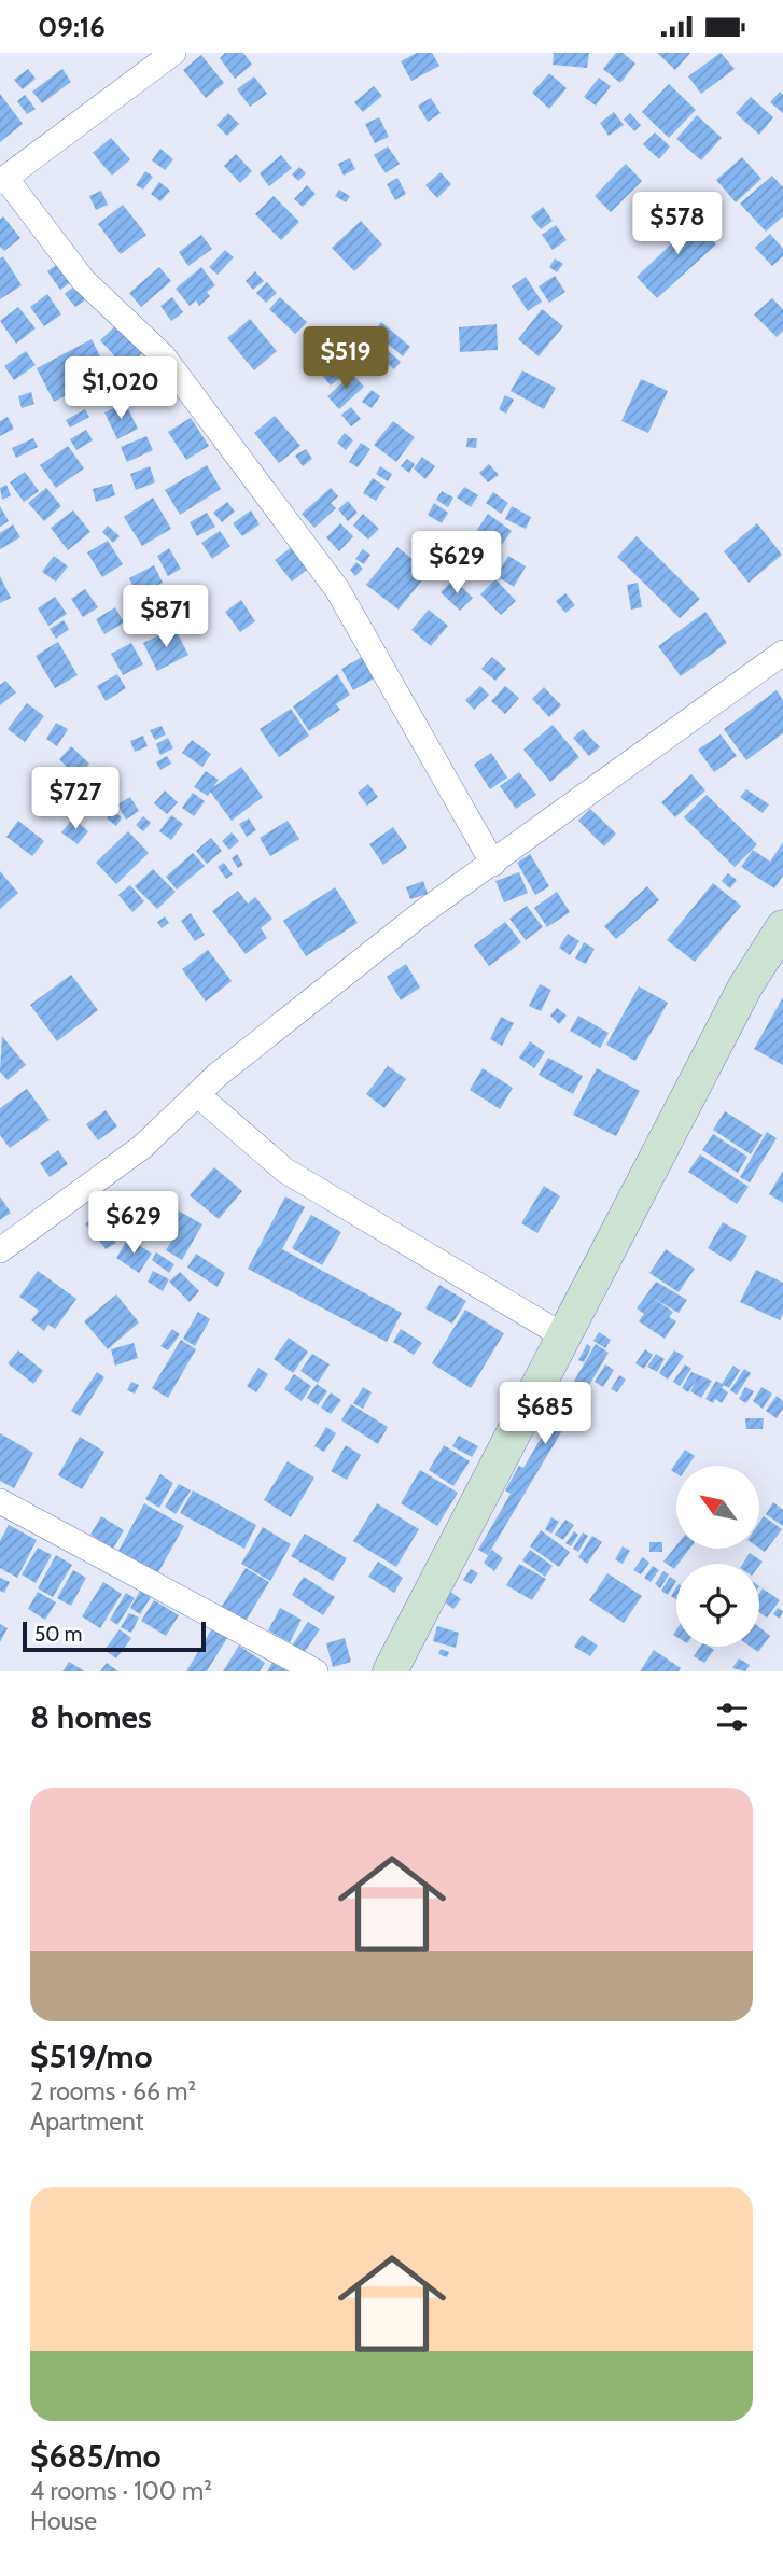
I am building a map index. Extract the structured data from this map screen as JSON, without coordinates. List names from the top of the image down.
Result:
{
  "scale_bar": "50 m",
  "north": "top left",
  "page": {
    "status": "09:16",
    "price": [
      "$578",
      "$519",
      "$1,020",
      "$629",
      "$871",
      "$727",
      "$629",
      "$685"
    ],
    "scale": "50 m",
    "heading": "8 homes",
    "list": [
      {
        "name": "$519/mo",
        "note": "2 rooms · 66 m² · Apartment"
      },
      {
        "name": "$685/mo",
        "note": "4 rooms · 100 m² · House"
      }
    ]
  }
}
